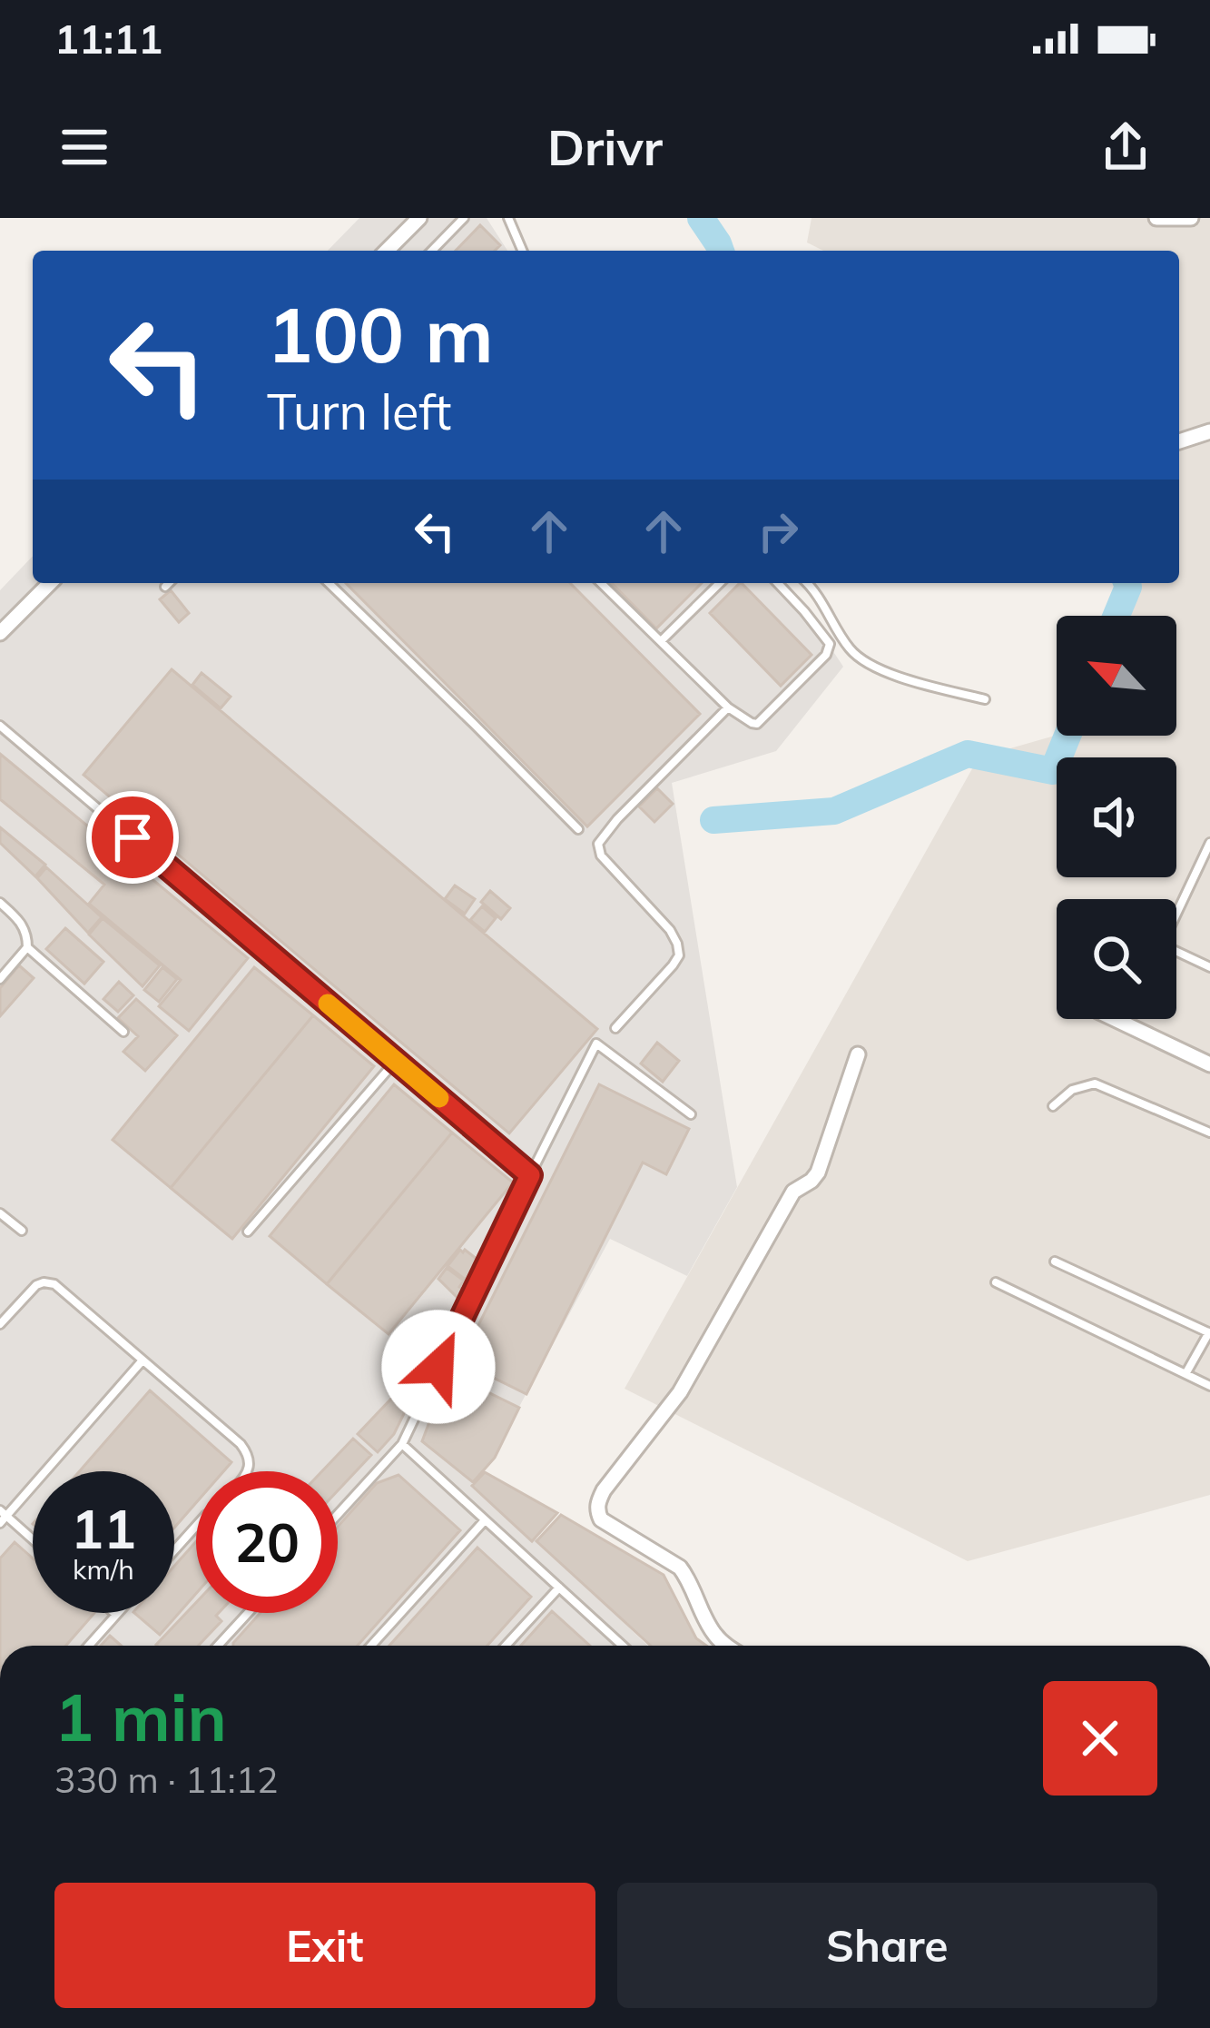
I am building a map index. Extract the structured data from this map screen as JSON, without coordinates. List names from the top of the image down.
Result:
{
  "north": "top left",
  "page": {
    "status": "11:11",
    "header": "Drivr",
    "turn": ["100 m", "Turn left"],
    "speed": "11 km/h",
    "limit": "20",
    "heading": ["1 min", "330 m · 11:12"],
    "buttons": ["Exit", "Share"]
  }
}
